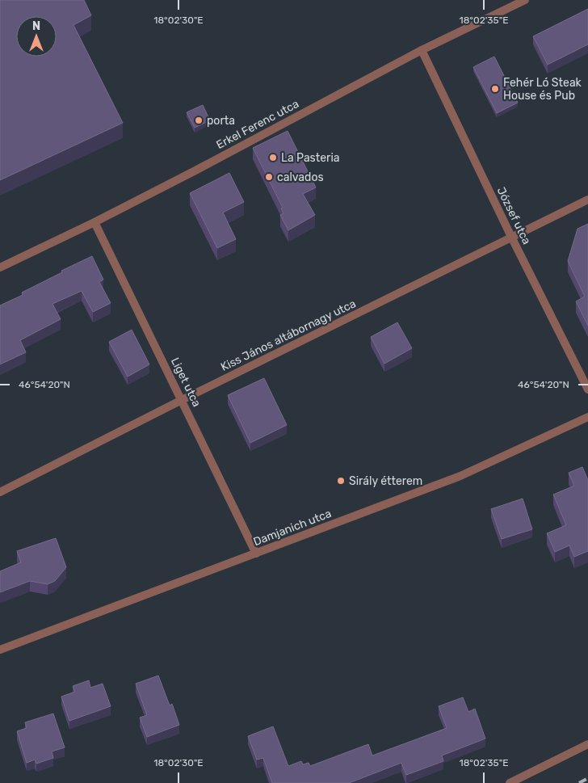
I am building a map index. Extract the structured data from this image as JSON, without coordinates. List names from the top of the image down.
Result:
{
  "streets": {
    "street": [
      "Erkel Ferenc utca",
      "József utca",
      "Kiss János altábornagy utca",
      "Liget utca",
      "Damjanich utca"
    ]
  },
  "crossings": [
    ["Erkel Ferenc utca", "József utca"],
    ["Erkel Ferenc utca", "Liget utca"],
    ["József utca", "Kiss János altábornagy utca"],
    ["Kiss János altábornagy utca", "Liget utca"],
    ["Liget utca", "Damjanich utca"]
  ],
  "places": [
    "Fehér Ló Steak House és Pub",
    "porta",
    "La Pasteria",
    "calvados",
    "Sirály étterem"
  ],
  "north": "top",
  "coordinates": ["18°02'30\"E", "18°02'35\"E", "46°54'20\"N"]
}
